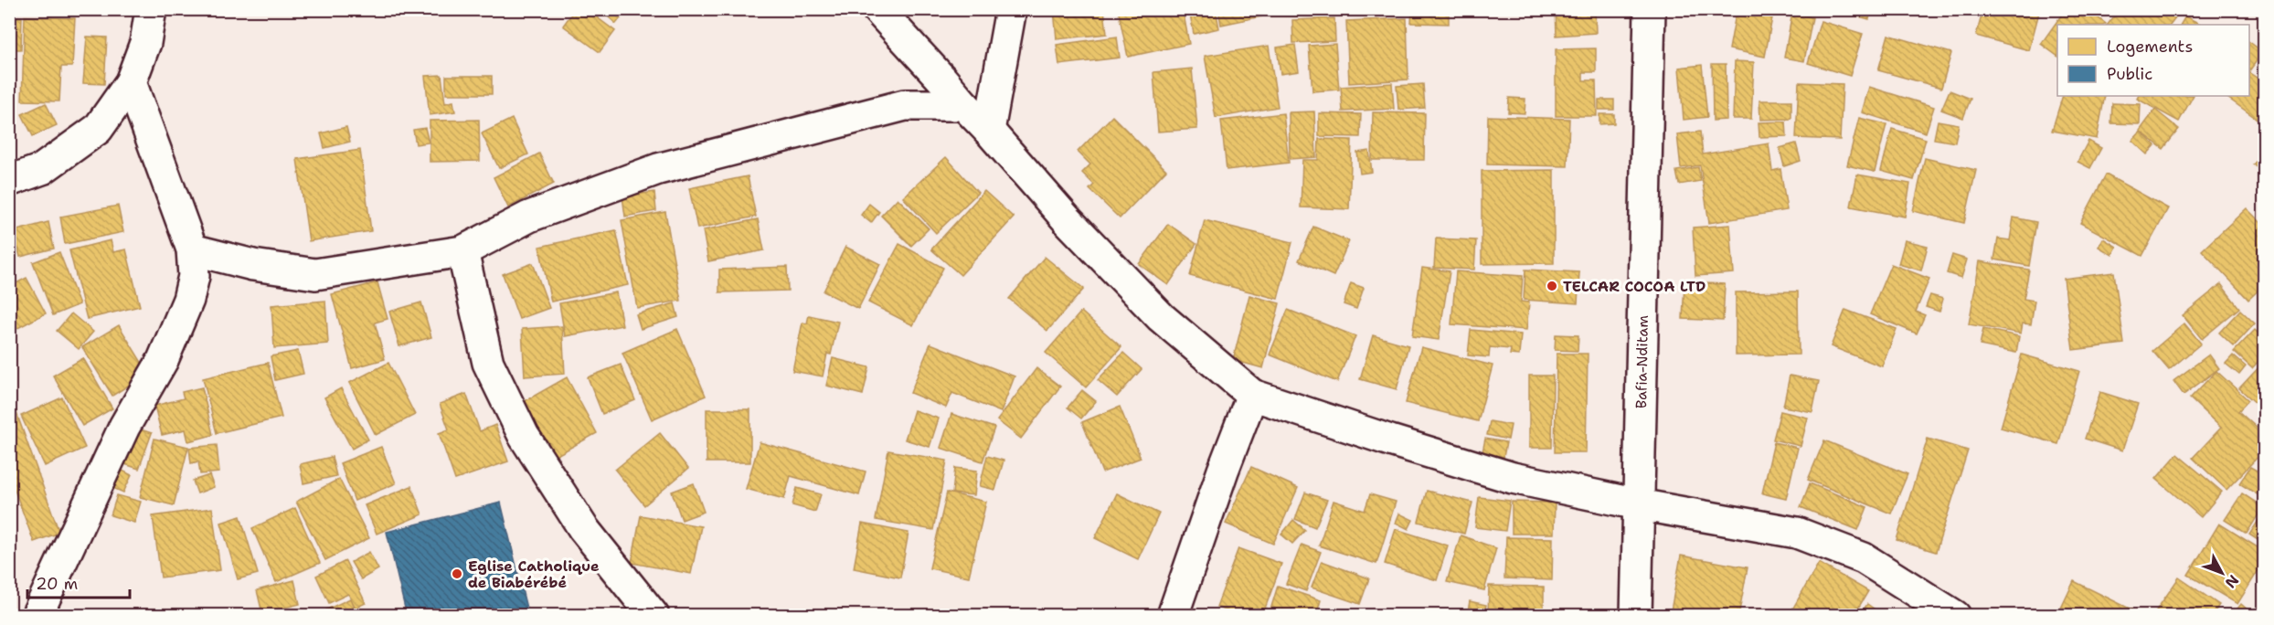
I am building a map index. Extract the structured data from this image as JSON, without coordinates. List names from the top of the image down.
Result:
{
  "streets": {
    "street": ["Bafia-Nditam"]
  },
  "places": ["TELCAR COCOA LTD", "Eglise Catholique de Biabérébé"],
  "legend": ["Logements", "Public"],
  "scale_bar": "20 m",
  "north": "bottom right"
}
